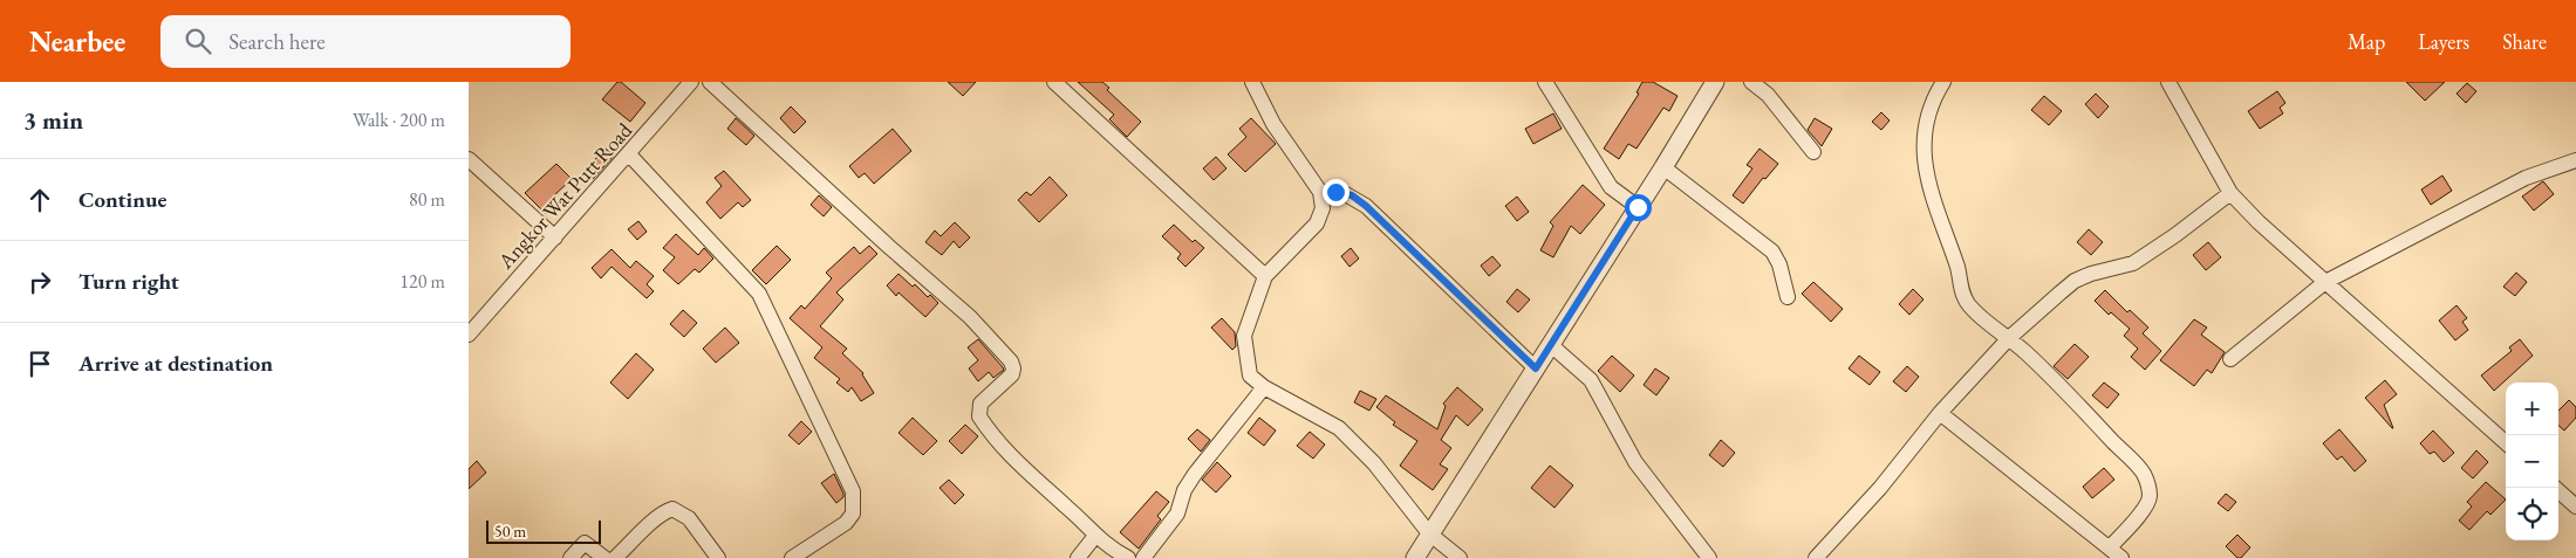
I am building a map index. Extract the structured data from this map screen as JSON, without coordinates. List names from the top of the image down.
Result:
{
  "streets": {
    "street": ["Angkor Wat Putt Road"]
  },
  "scale_bar": "50 m",
  "page": {
    "header": "Nearbee",
    "search": "Search here",
    "nav": ["Map", "Layers", "Share"],
    "heading": ["3 min", "Walk · 200 m"],
    "list": [
      ["Continue", "80 m"],
      ["Turn right", "120 m"],
      "Arrive at destination"
    ],
    "map_buttons": ["+", "−"],
    "scale": "50 m"
  }
}
